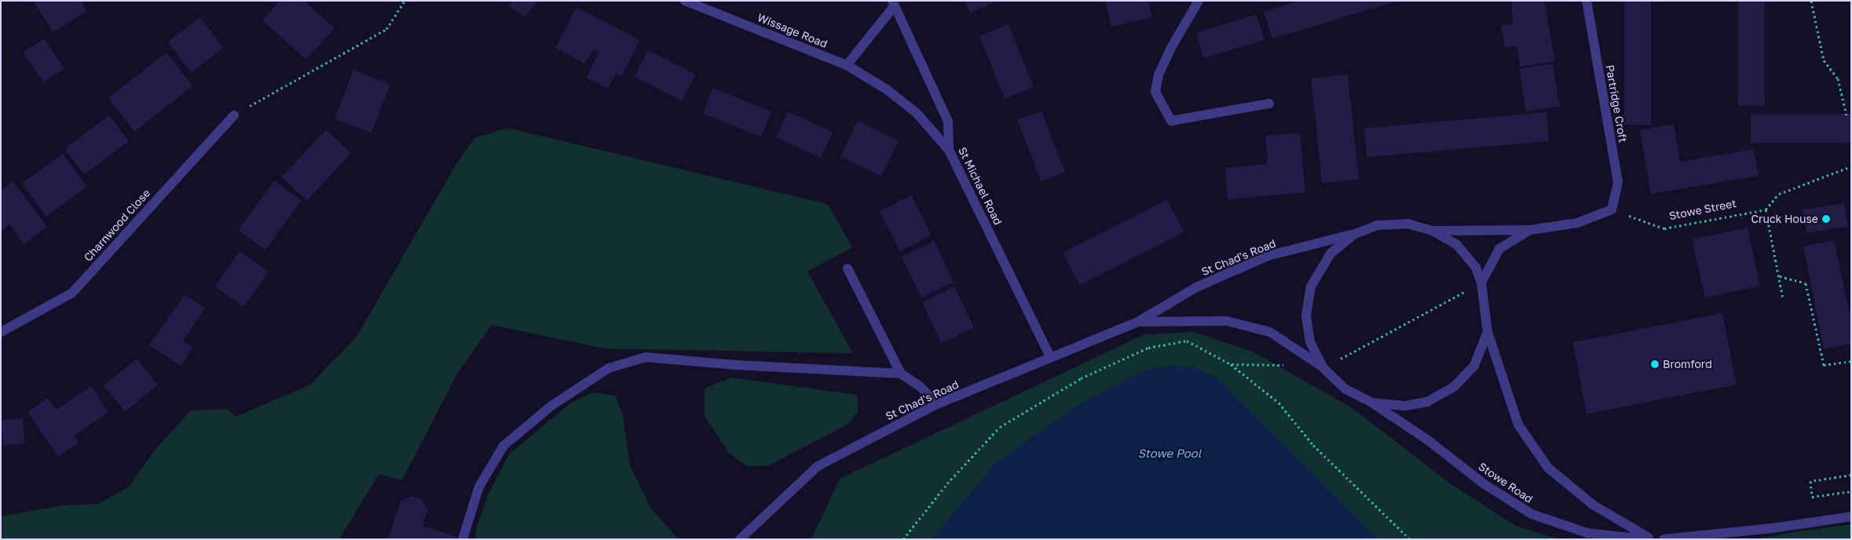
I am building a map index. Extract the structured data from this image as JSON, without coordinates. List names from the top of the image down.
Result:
{
  "streets": {
    "street": [
      "Wissage Road",
      "Partridge Croft",
      "St Michael Road",
      "Charnwood Close",
      "St Chad's Road",
      "Stowe Road"
    ],
    "path": ["Stowe Street"]
  },
  "crossings": [
    ["Wissage Road", "St Michael Road"],
    ["Partridge Croft", "Stowe Street"],
    ["St Michael Road", "St Chad's Road"],
    ["St Chad's Road", "Stowe Road"]
  ],
  "water": ["Stowe Pool"],
  "places": ["Cruck House", "Bromford"]
}
